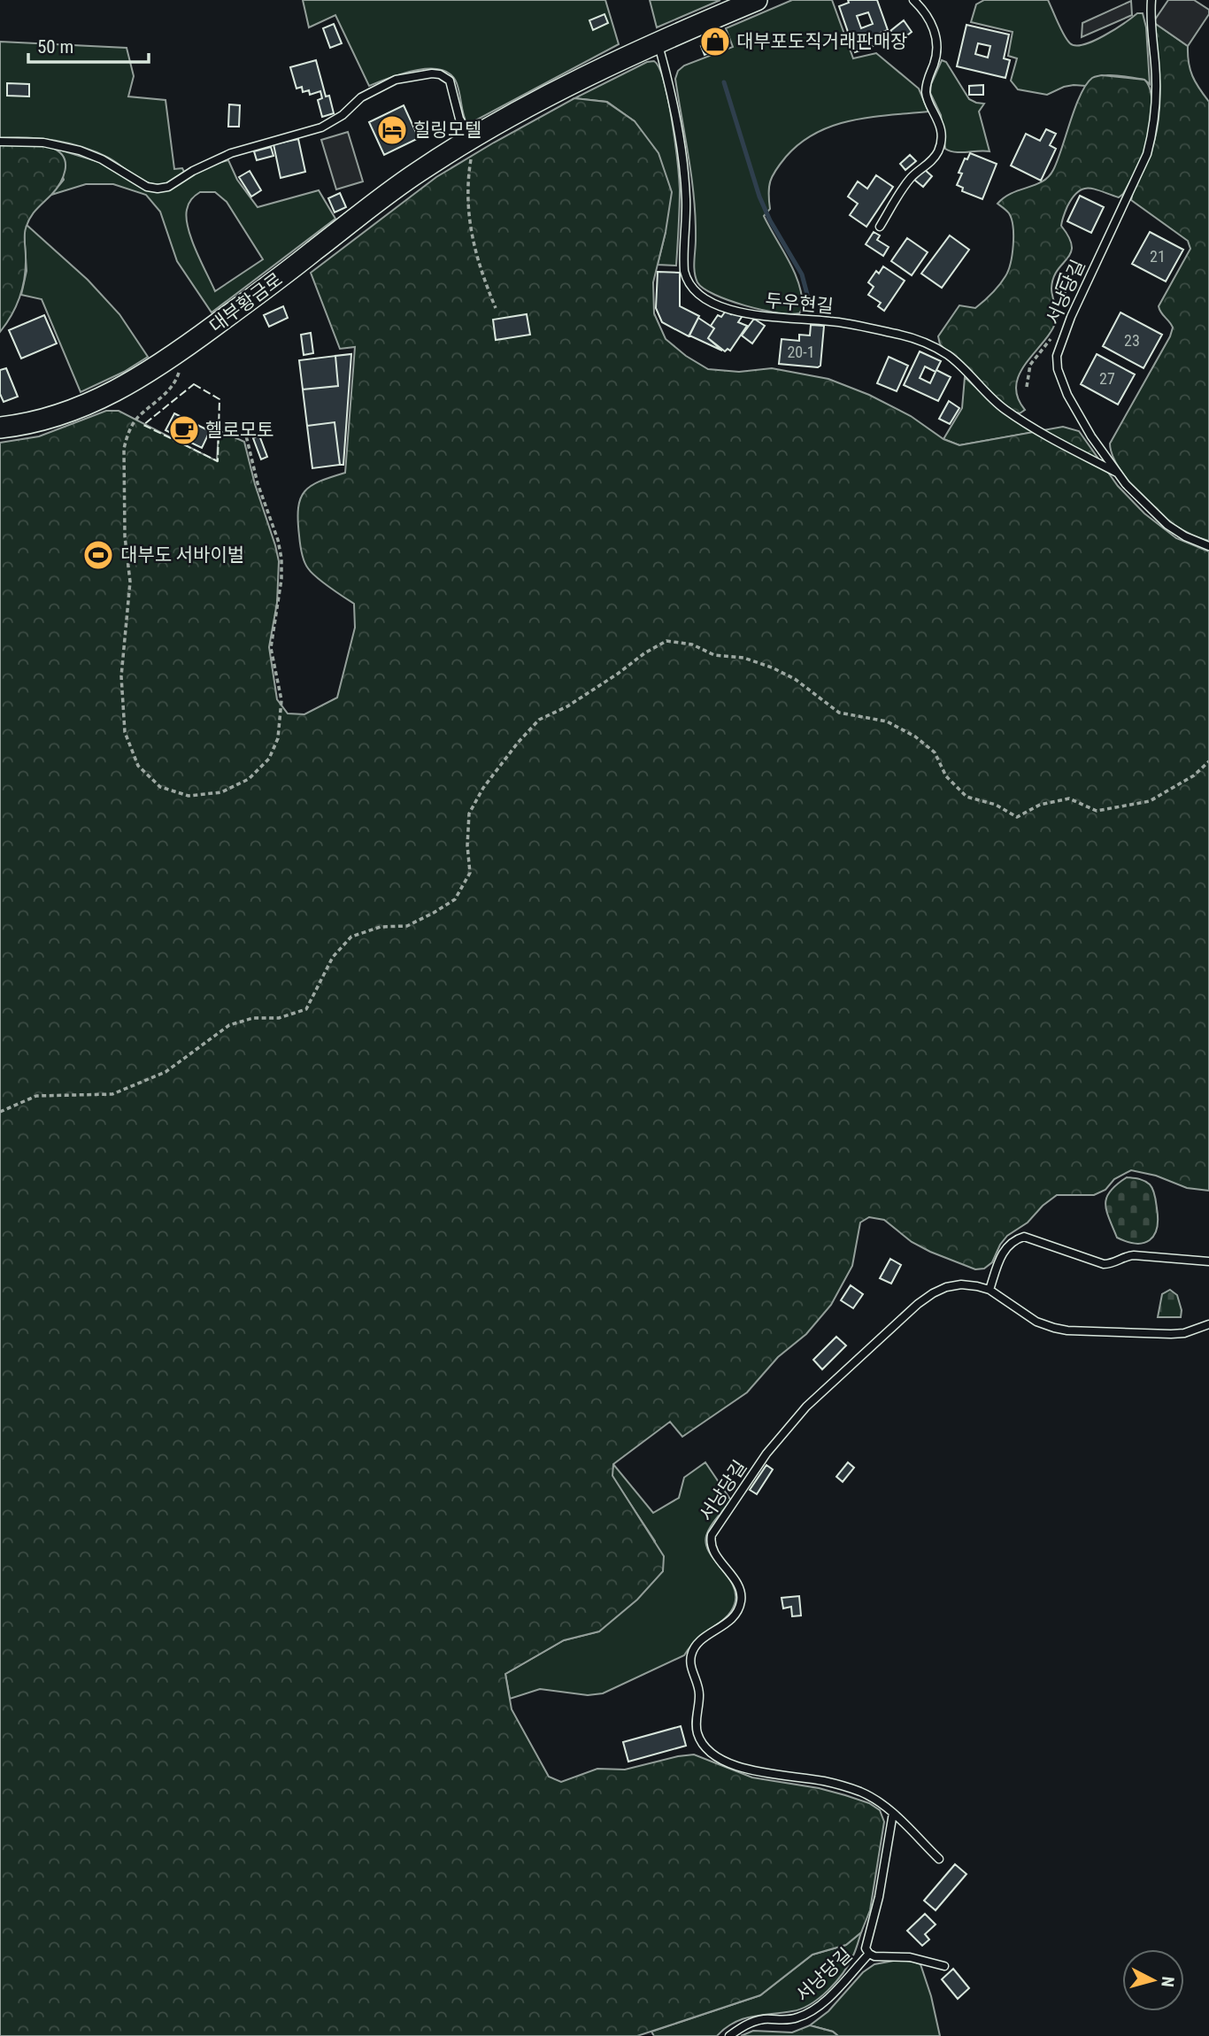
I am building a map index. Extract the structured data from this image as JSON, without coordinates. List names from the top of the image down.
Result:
{
  "streets": {
    "main road": ["대부황금로"],
    "lane": ["서낭당길", "두우현길"]
  },
  "crossings": [
    ["서낭당길", "두우현길"],
    ["대부황금로", "두우현길"]
  ],
  "places": {
    "shop": ["대부포도직거래판매장"],
    "hotel": ["힐링모텔"],
    "cafe": ["헬로모토"],
    "sports": ["대부도 서바이벌"]
  },
  "house_numbers": [
    "21",
    "23",
    "20-1",
    "27"
  ],
  "scale_bar": "50 m",
  "north": "right"
}
